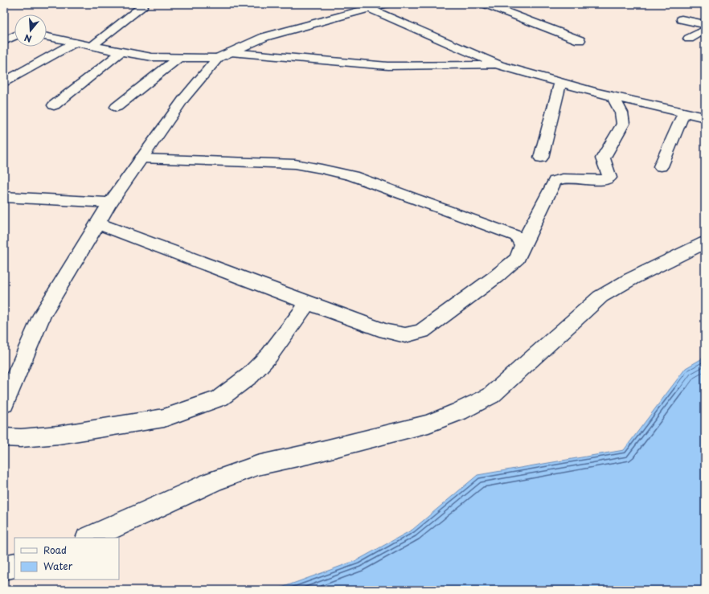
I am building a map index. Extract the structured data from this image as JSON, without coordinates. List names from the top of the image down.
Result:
{
  "legend": ["Road", "Water"],
  "north": "bottom"
}
